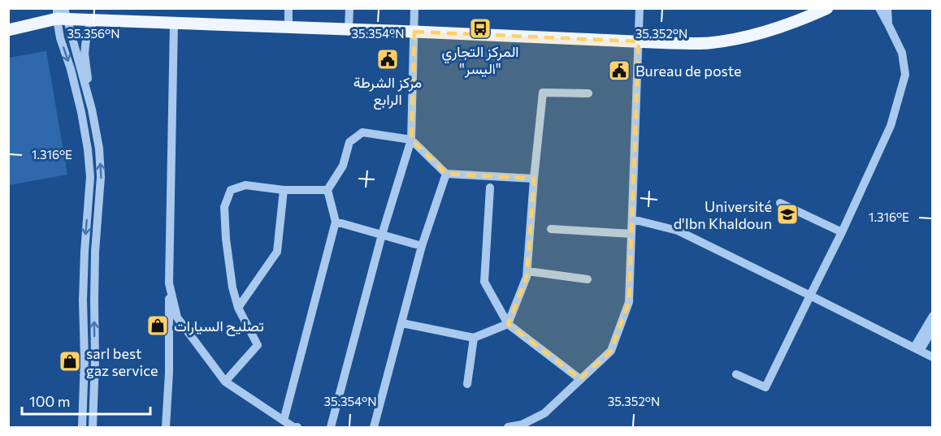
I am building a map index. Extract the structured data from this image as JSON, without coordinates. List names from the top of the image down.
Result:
{
  "places": {
    "bus stop": ["المركز التجاري \"اليسر\""],
    "public building": ["مركز الشرطة الرابع", "Bureau de poste"],
    "school or university": ["Université d'Ibn Khaldoun"],
    "shop": ["تصليح السيارات", "sarl best gaz service"]
  },
  "scale_bar": "100 m",
  "coordinates": [
    "35.356°N",
    "35.354°N",
    "35.352°N",
    "1.316°E"
  ]
}
